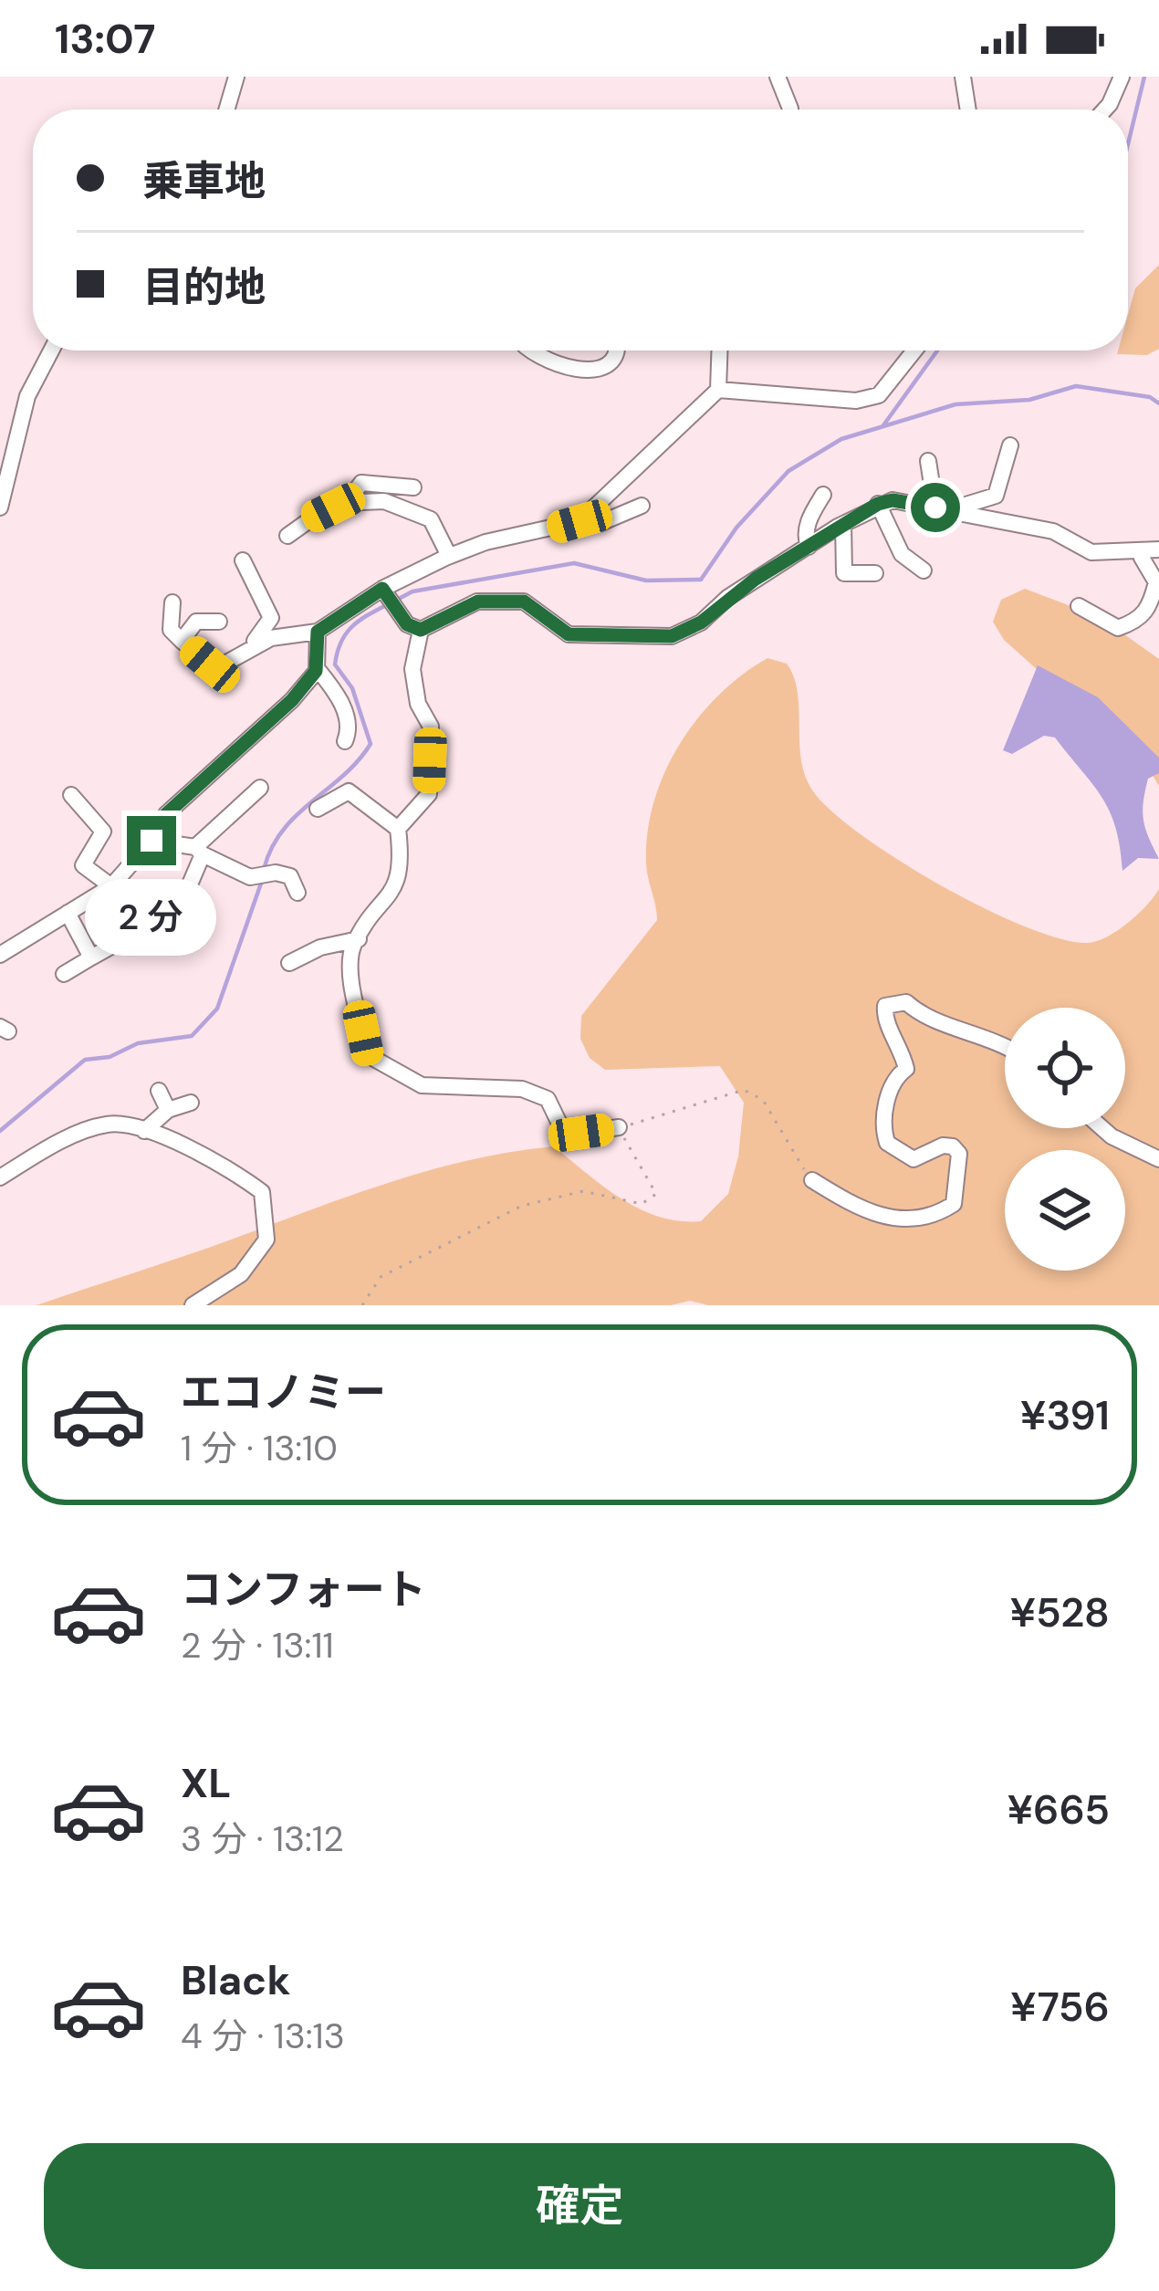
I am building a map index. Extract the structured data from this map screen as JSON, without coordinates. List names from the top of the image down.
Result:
{
  "page": {
    "status": "13:07",
    "banner": ["乗車地", "目的地"],
    "bubble": "2 分",
    "list": [
      {
        "name": "エコノミー",
        "note": "1 分 · 13:10",
        "value": "¥391"
      },
      {
        "name": "コンフォート",
        "note": "2 分 · 13:11",
        "value": "¥528"
      },
      {
        "name": "XL",
        "note": "3 分 · 13:12",
        "value": "¥665"
      },
      {
        "name": "Black",
        "note": "4 分 · 13:13",
        "value": "¥756"
      }
    ],
    "buttons": "確定"
  }
}
